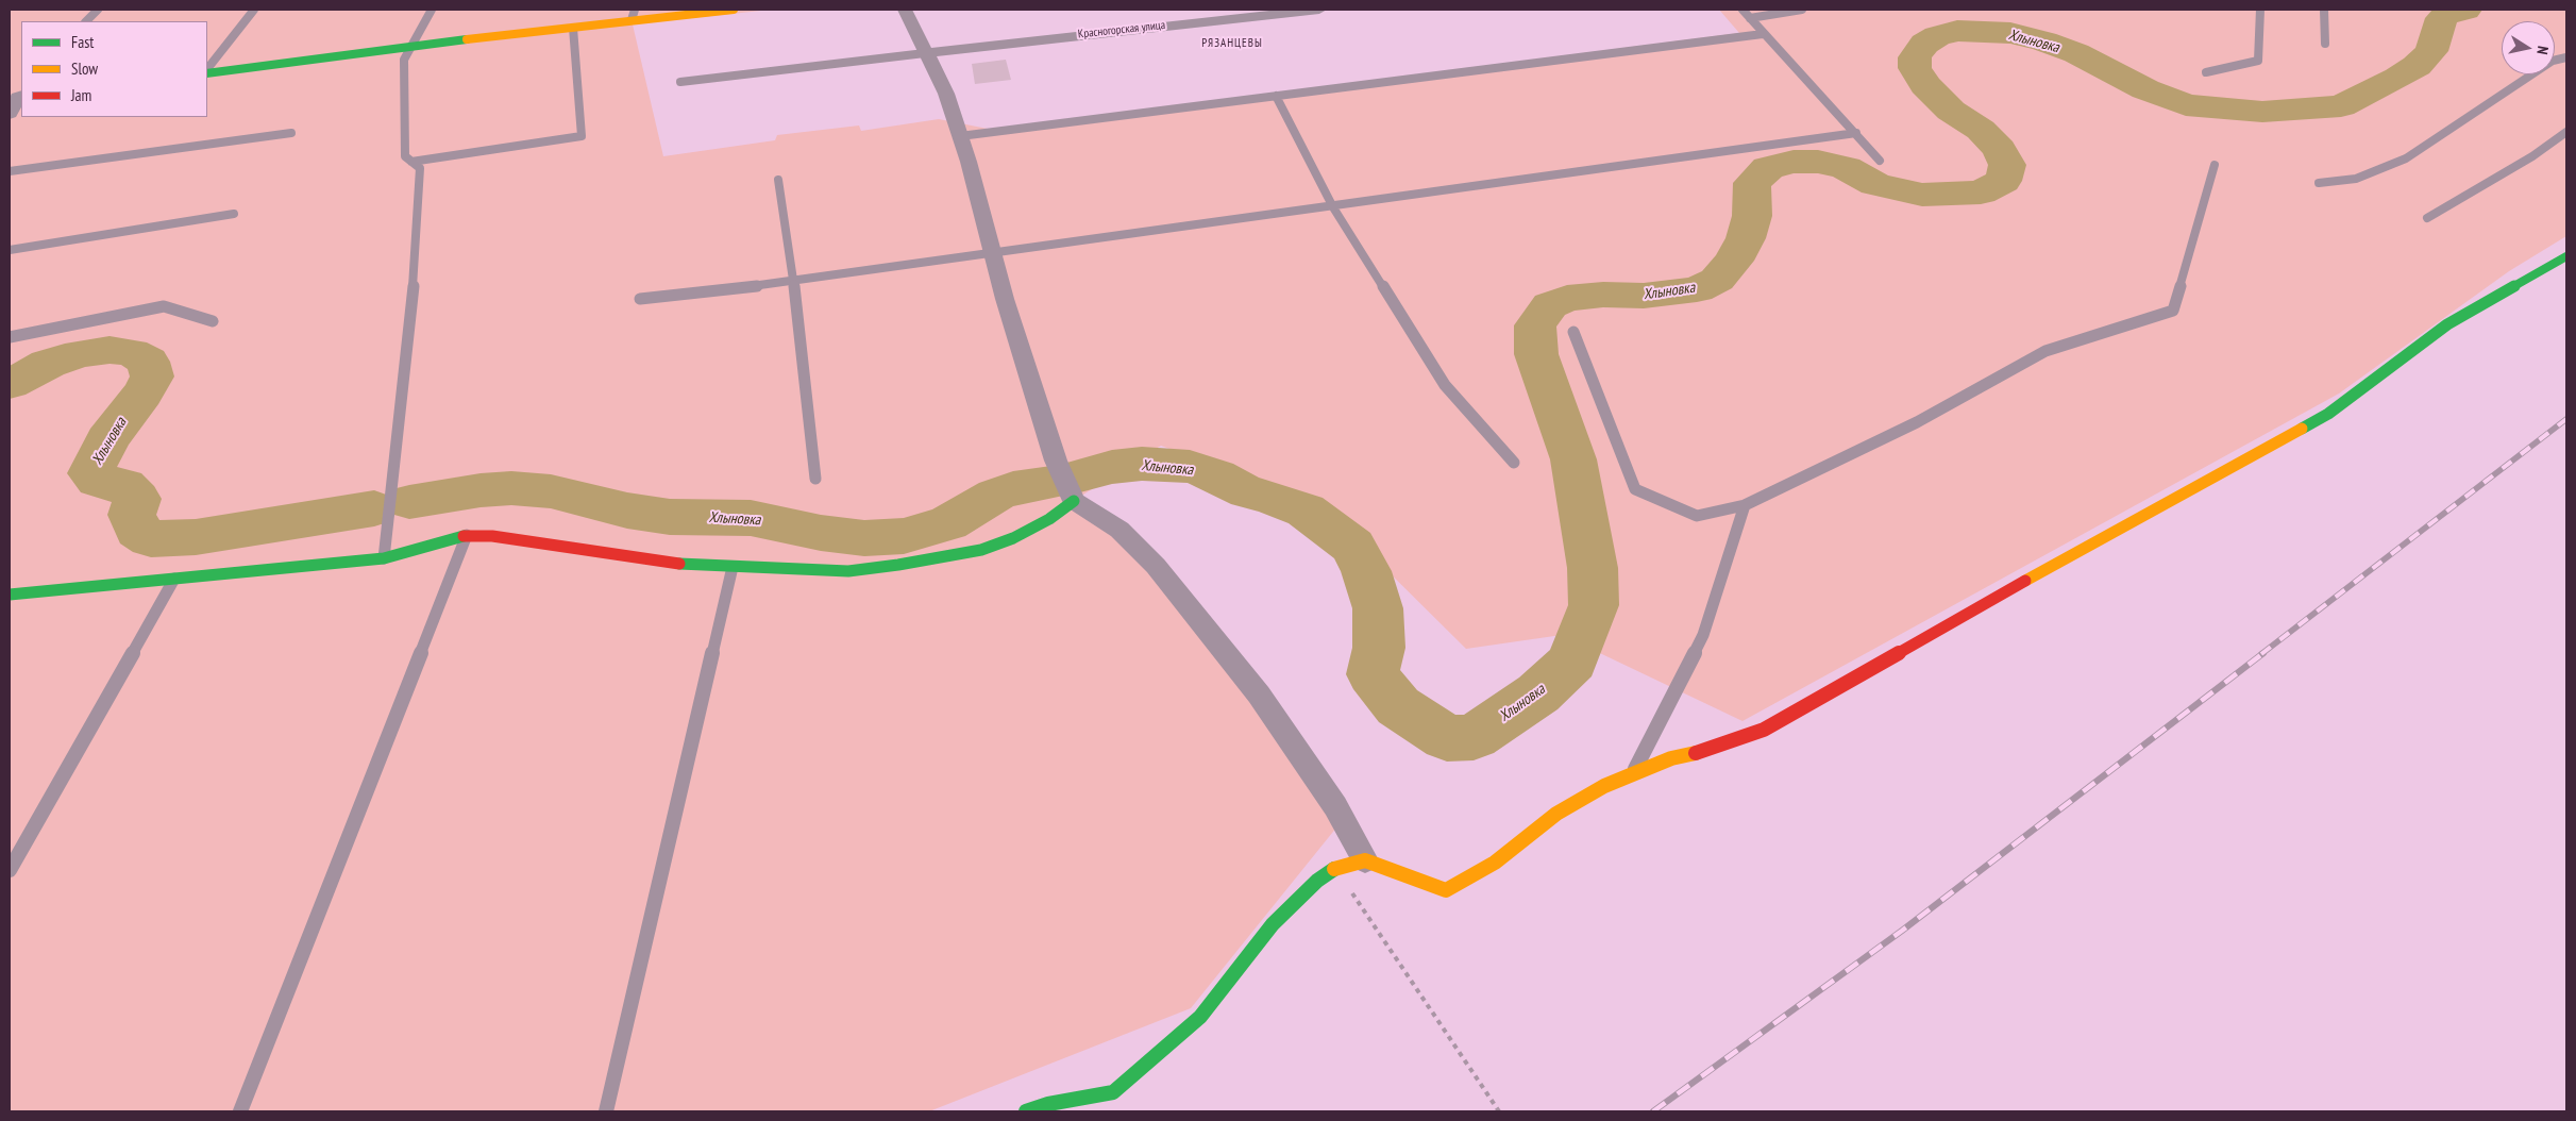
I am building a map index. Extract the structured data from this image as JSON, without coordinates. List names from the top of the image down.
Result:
{
  "streets": {
    "street": ["Красногорская улица"]
  },
  "districts": ["РЯЗАНЦЕВЫ"],
  "water": ["Хлыновка"],
  "legend": ["Fast", "Slow", "Jam"],
  "north": "right"
}
